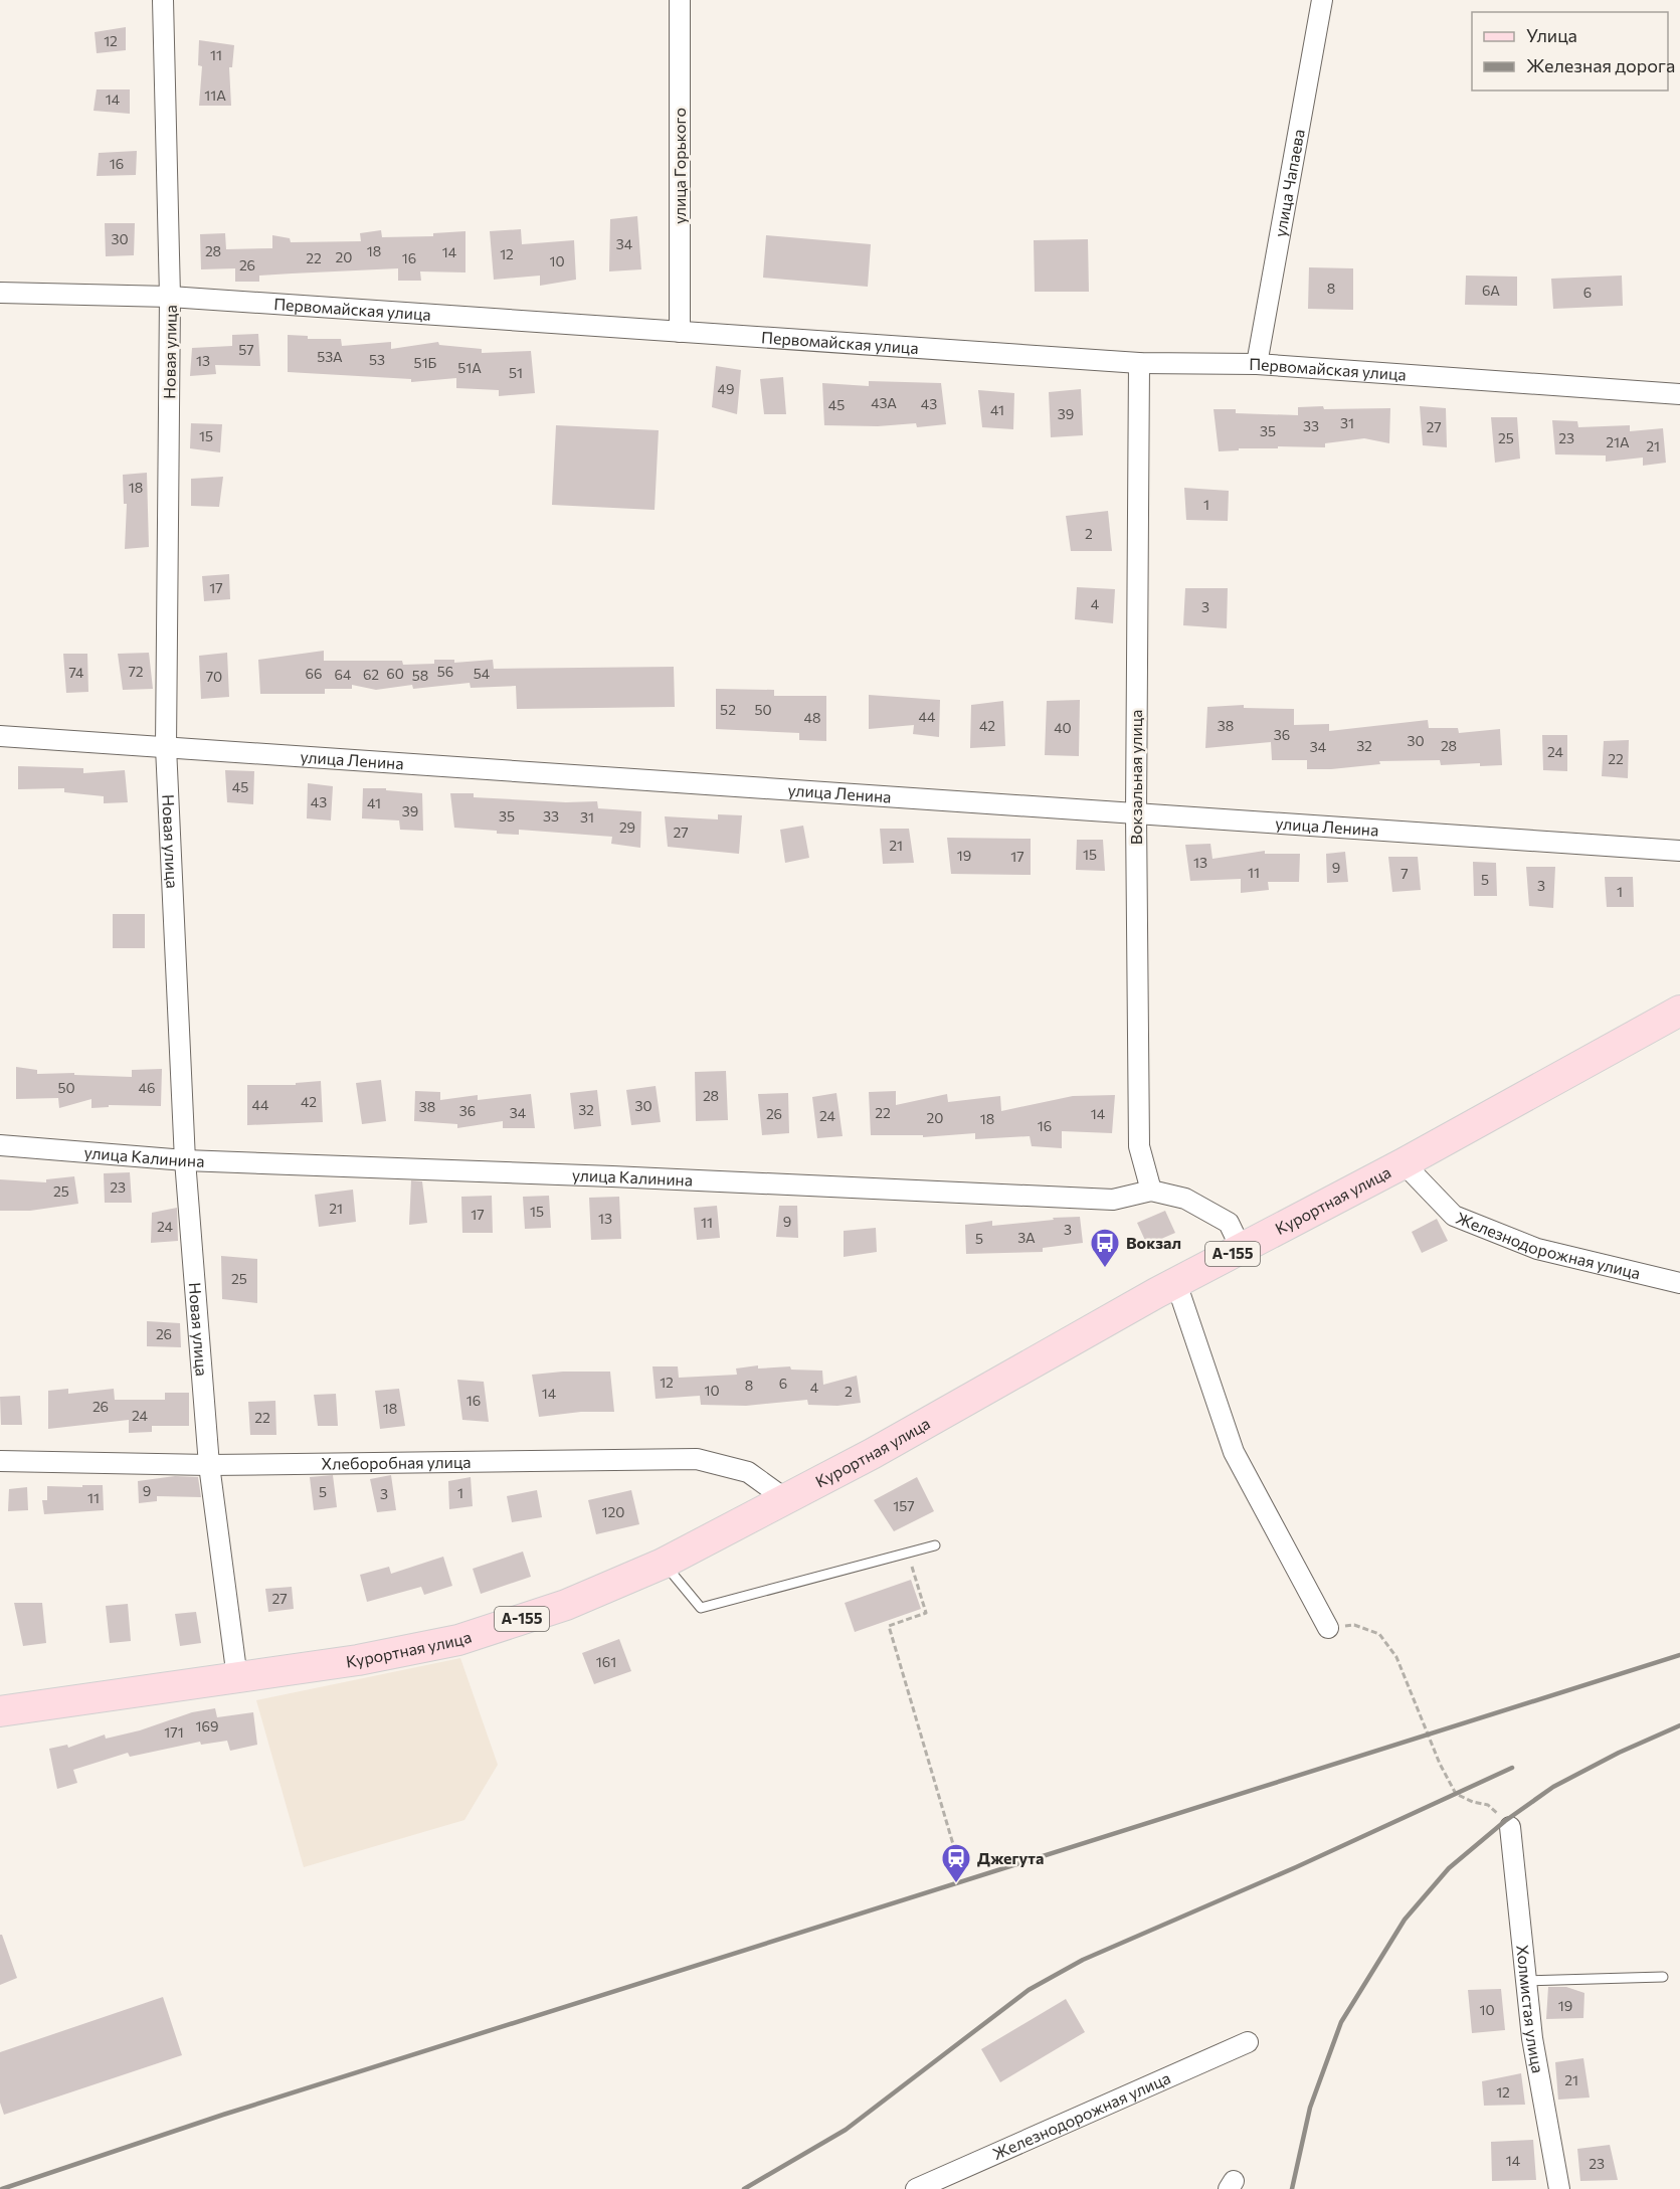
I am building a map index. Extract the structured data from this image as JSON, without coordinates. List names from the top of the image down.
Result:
{
  "streets": {
    "main road": ["Курортная улица", "А-155"],
    "street": [
      "улица Горького",
      "улица Чапаева",
      "Первомайская улица",
      "Новая улица",
      "улица Ленина",
      "Вокзальная улица",
      "улица Калинина",
      "Железнодорожная улица",
      "Хлеборобная улица",
      "Холмистая улица"
    ]
  },
  "crossings": [
    ["улица Горького", "Первомайская улица"],
    ["улица Чапаева", "Первомайская улица"],
    ["Первомайская улица", "Новая улица"],
    ["Первомайская улица", "Вокзальная улица"],
    ["Новая улица", "улица Ленина"],
    ["Новая улица", "улица Калинина"],
    ["Новая улица", "Курортная улица"],
    ["Новая улица", "Хлеборобная улица"],
    ["улица Ленина", "Вокзальная улица"],
    ["Вокзальная улица", "улица Калинина"],
    ["улица Калинина", "Курортная улица"],
    ["Курортная улица", "Железнодорожная улица"],
    ["Курортная улица", "Хлеборобная улица"]
  ],
  "places": {
    "bus stop": ["Вокзал"],
    "station": ["Джегута"]
  },
  "house_numbers": [
    "12",
    "11",
    "11А",
    "14",
    "16",
    "30",
    "34",
    "28",
    "18",
    "14",
    "12",
    "20",
    "22",
    "16",
    "10",
    "26",
    "8",
    "6А",
    "6",
    "57",
    "53А",
    "53",
    "13",
    "51Б",
    "51А",
    "51",
    "49",
    "43А",
    "43",
    "45",
    "41",
    "39",
    "31",
    "33",
    "27",
    "35",
    "15",
    "25",
    "23",
    "21А",
    "21",
    "18",
    "1",
    "2",
    "17",
    "4",
    "3",
    "72",
    "56",
    "74",
    "66",
    "60",
    "54",
    "64",
    "62",
    "58",
    "70",
    "52",
    "50",
    "44",
    "48",
    "42",
    "38",
    "40",
    "36",
    "30",
    "32",
    "28",
    "34",
    "24",
    "22",
    "45",
    "43",
    "41",
    "39",
    "35",
    "33",
    "31",
    "29",
    "27",
    "21",
    "15",
    "19",
    "17",
    "13",
    "9",
    "11",
    "7",
    "5",
    "3",
    "1",
    "50",
    "46",
    "28",
    "42",
    "44",
    "30",
    "38",
    "32",
    "36",
    "34",
    "22",
    "26",
    "14",
    "24",
    "20",
    "18",
    "16",
    "23",
    "25",
    "21",
    "15",
    "17",
    "13",
    "9",
    "11",
    "24",
    "3",
    "3А",
    "5",
    "25",
    "26",
    "12",
    "6",
    "8",
    "4",
    "10",
    "2",
    "14",
    "16",
    "26",
    "18",
    "24",
    "22",
    "9",
    "5",
    "1",
    "3",
    "11",
    "157",
    "120",
    "27",
    "161",
    "169",
    "171",
    "19",
    "10",
    "21",
    "12",
    "14",
    "23"
  ],
  "legend": ["Улица", "Железная дорога"]
}
